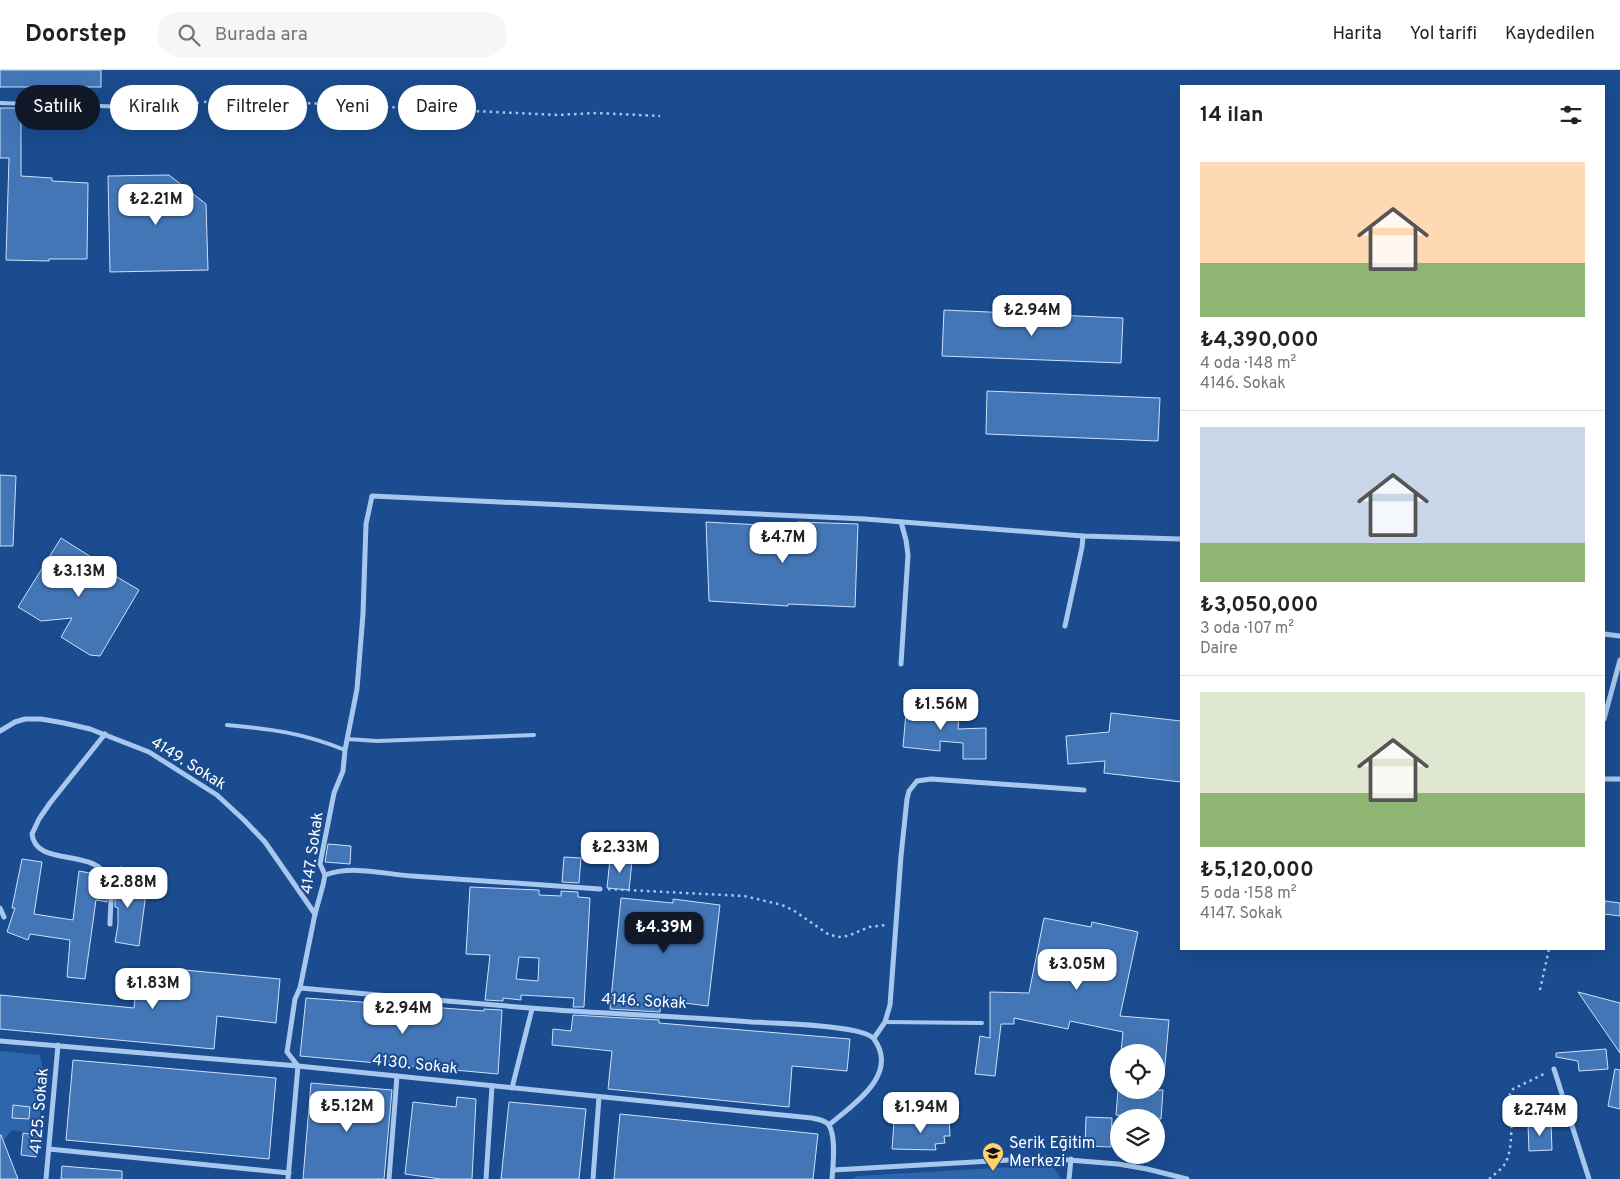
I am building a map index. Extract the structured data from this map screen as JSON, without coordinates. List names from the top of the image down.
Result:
{
  "streets": {
    "street": [
      "4149. Sokak",
      "4147. Sokak",
      "4146. Sokak",
      "4130. Sokak",
      "4125. Sokak"
    ]
  },
  "crossings": [
    ["4149. Sokak", "4147. Sokak"],
    ["4147. Sokak", "4146. Sokak"],
    ["4147. Sokak", "4130. Sokak"],
    ["4130. Sokak", "4125. Sokak"]
  ],
  "places": {
    "school or university": ["Serik Eğitim Merkezi"]
  },
  "page": {
    "header": "Doorstep",
    "search": "Burada ara",
    "nav": ["Harita", "Yol tarifi", "Kaydedilen"],
    "chip": [
      "Satılık",
      "Kiralık",
      "Filtreler",
      "Yeni",
      "Daire"
    ],
    "heading": "14 ilan",
    "list": [
      {
        "name": "₺4,390,000",
        "note": "4 oda · 148 m² · 4146. Sokak"
      },
      {
        "name": "₺3,050,000",
        "note": "3 oda · 107 m² · Daire"
      },
      {
        "name": "₺5,120,000",
        "note": "5 oda · 158 m² · 4147. Sokak"
      }
    ],
    "price": [
      "₺2.21M",
      "₺2.94M",
      "₺4.7M",
      "₺3.13M",
      "₺1.56M",
      "₺2.33M",
      "₺2.88M",
      "₺4.39M",
      "₺3.05M",
      "₺1.83M",
      "₺2.94M",
      "₺5.12M",
      "₺1.94M",
      "₺2.74M"
    ]
  }
}
